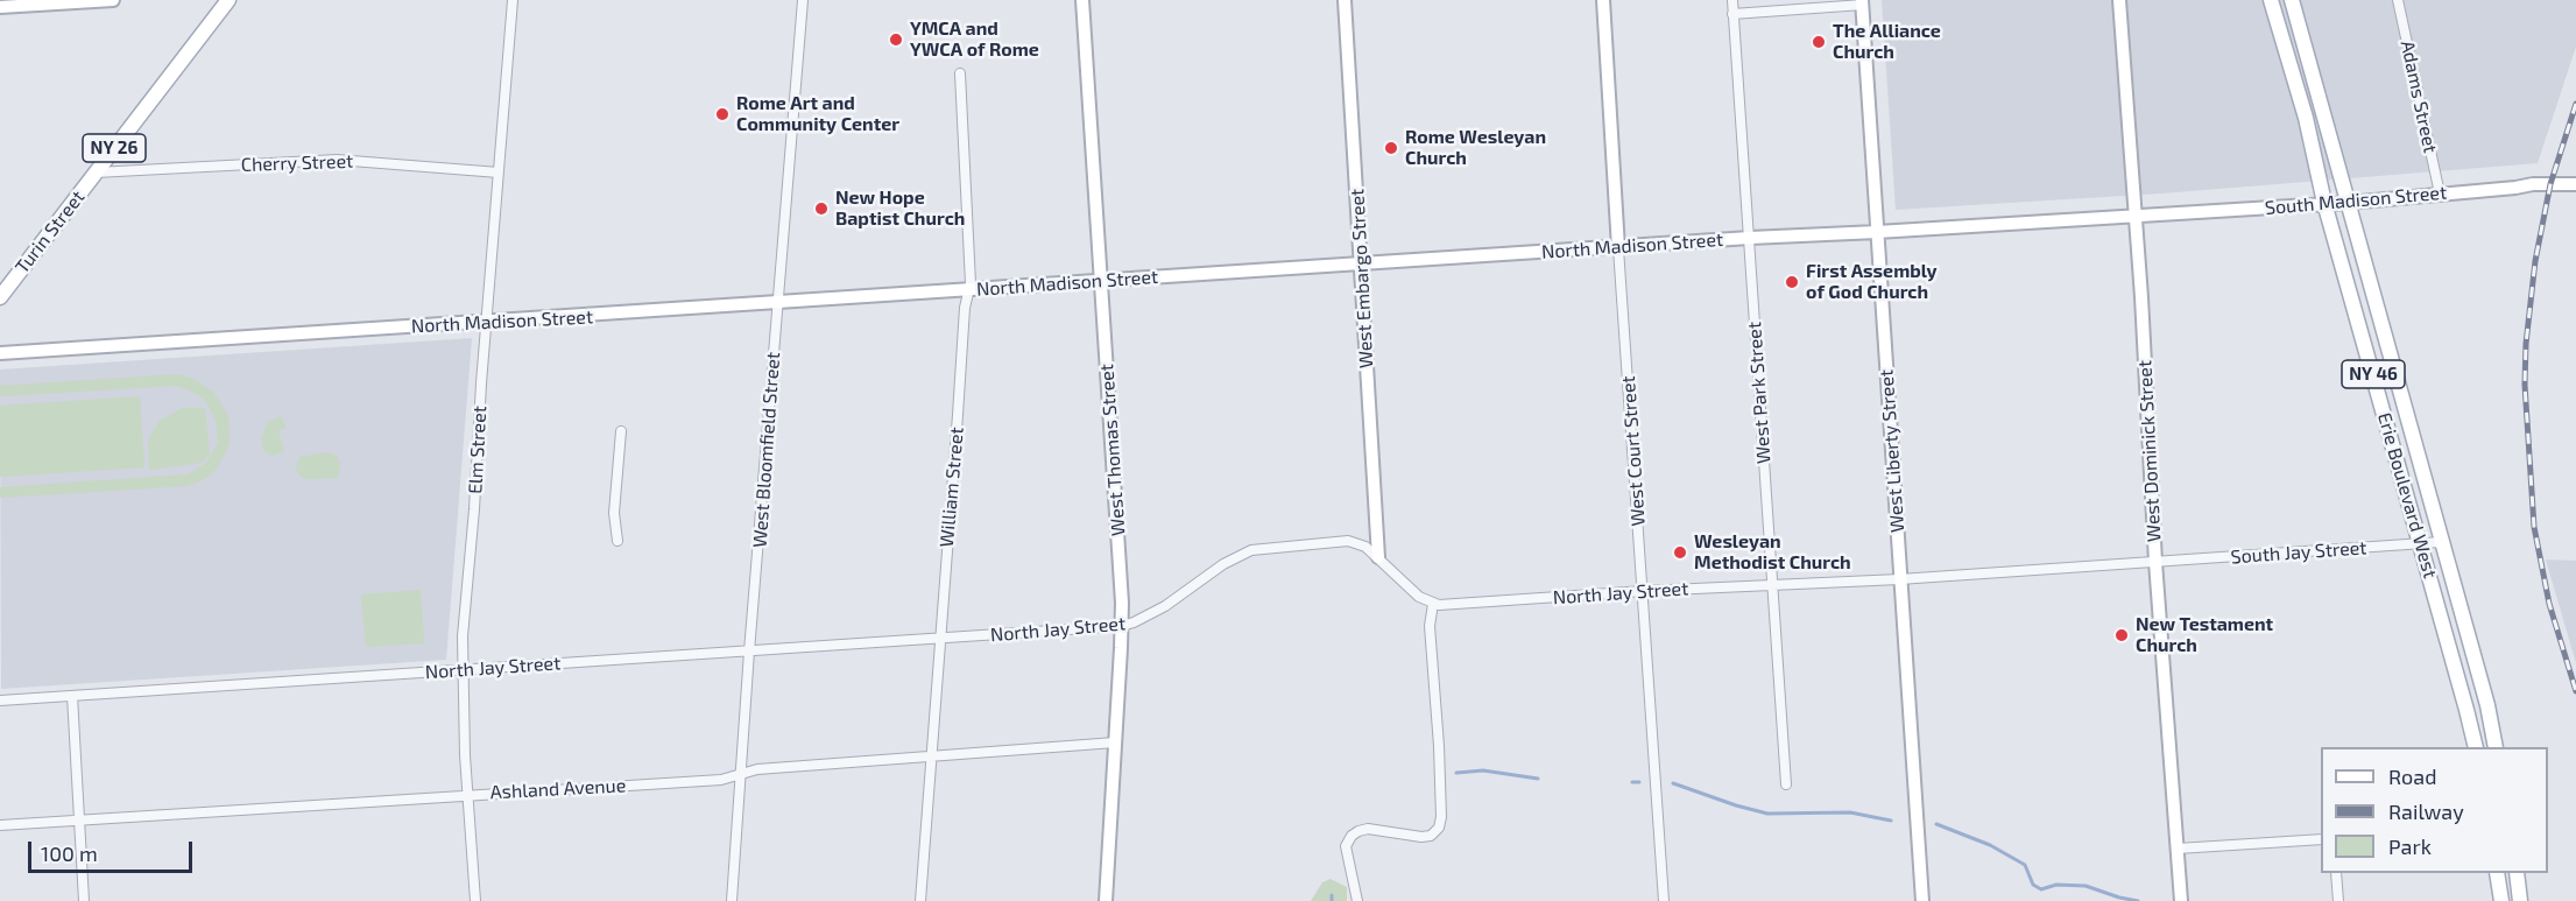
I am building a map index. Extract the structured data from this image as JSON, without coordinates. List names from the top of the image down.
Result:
{
  "streets": {
    "main road": [
      "NY 26",
      "Turin Street",
      "NY 46",
      "Erie Boulevard West"
    ],
    "street": [
      "Adams Street",
      "Cherry Street",
      "South Madison Street",
      "North Madison Street",
      "West Embargo Street",
      "West Park Street",
      "Elm Street",
      "West Bloomfield Street",
      "West Thomas Street",
      "West Court Street",
      "West Liberty Street",
      "West Dominick Street",
      "William Street",
      "South Jay Street",
      "North Jay Street",
      "Ashland Avenue"
    ]
  },
  "crossings": [
    ["Adams Street", "South Madison Street"],
    ["Cherry Street", "Turin Street"],
    ["Cherry Street", "Elm Street"],
    ["South Madison Street", "North Madison Street"],
    ["South Madison Street", "West Dominick Street"],
    ["South Madison Street", "Erie Boulevard West"],
    ["North Madison Street", "West Embargo Street"],
    ["North Madison Street", "West Park Street"],
    ["North Madison Street", "Elm Street"],
    ["North Madison Street", "West Bloomfield Street"],
    ["North Madison Street", "West Thomas Street"],
    ["North Madison Street", "West Court Street"],
    ["North Madison Street", "West Liberty Street"],
    ["North Madison Street", "West Dominick Street"],
    ["North Madison Street", "William Street"],
    ["West Embargo Street", "North Jay Street"],
    ["West Park Street", "North Jay Street"],
    ["Elm Street", "North Jay Street"],
    ["Elm Street", "Ashland Avenue"],
    ["West Bloomfield Street", "North Jay Street"],
    ["West Bloomfield Street", "Ashland Avenue"],
    ["West Thomas Street", "North Jay Street"],
    ["West Thomas Street", "Ashland Avenue"],
    ["West Court Street", "North Jay Street"],
    ["West Liberty Street", "North Jay Street"],
    ["West Dominick Street", "South Jay Street"],
    ["West Dominick Street", "North Jay Street"],
    ["William Street", "North Jay Street"],
    ["William Street", "Ashland Avenue"],
    ["Erie Boulevard West", "South Jay Street"],
    ["South Jay Street", "North Jay Street"]
  ],
  "places": [
    "YMCA and YWCA of Rome",
    "The Alliance Church",
    "Rome Art and Community Center",
    "Rome Wesleyan Church",
    "New Hope Baptist Church",
    "First Assembly of God Church",
    "Wesleyan Methodist Church",
    "New Testament Church"
  ],
  "legend": ["Road", "Railway", "Park"],
  "scale_bar": "100 m"
}
